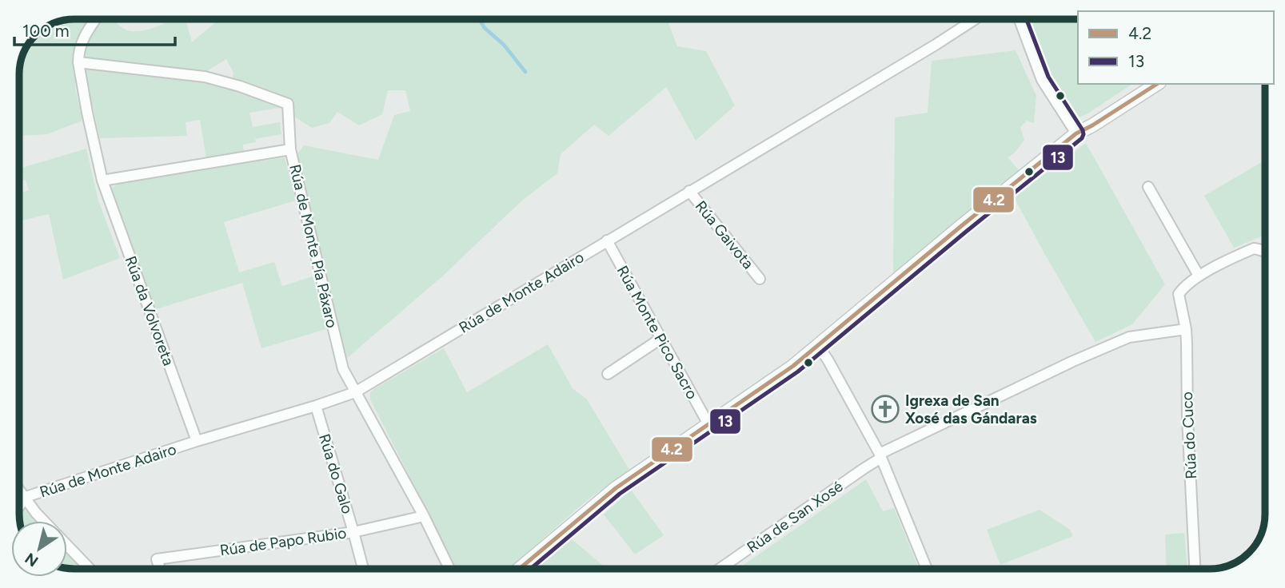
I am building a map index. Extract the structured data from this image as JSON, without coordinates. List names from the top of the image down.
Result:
{
  "streets": {
    "street": [
      "Rúa Gaivota",
      "Rúa de Monte Pía Páxaro",
      "Rúa de Monte Adairo",
      "Rúa da Volvoreta",
      "Rúa Monte Pico Sacro",
      "Rúa do Cuco",
      "Rúa do Galo",
      "Rúa de San Xosé",
      "Rúa de Papo Rubio"
    ]
  },
  "crossings": [
    ["Rúa Gaivota", "Rúa de Monte Adairo"],
    ["Rúa de Monte Pía Páxaro", "Rúa de Monte Adairo"],
    ["Rúa de Monte Pía Páxaro", "Rúa da Volvoreta"],
    ["Rúa de Monte Pía Páxaro", "Rúa de Papo Rubio"],
    ["Rúa de Monte Adairo", "Rúa da Volvoreta"],
    ["Rúa de Monte Adairo", "Rúa Monte Pico Sacro"],
    ["Rúa de Monte Adairo", "Rúa do Galo"],
    ["Rúa do Cuco", "Rúa de San Xosé"],
    ["Rúa do Galo", "Rúa de Papo Rubio"]
  ],
  "places": {
    "church": ["Igrexa de San Xosé das Gándaras"]
  },
  "lines": ["transit line 13", "transit line 4.2"],
  "legend": ["4.2", "13"],
  "scale_bar": "100 m",
  "north": "bottom left"
}
